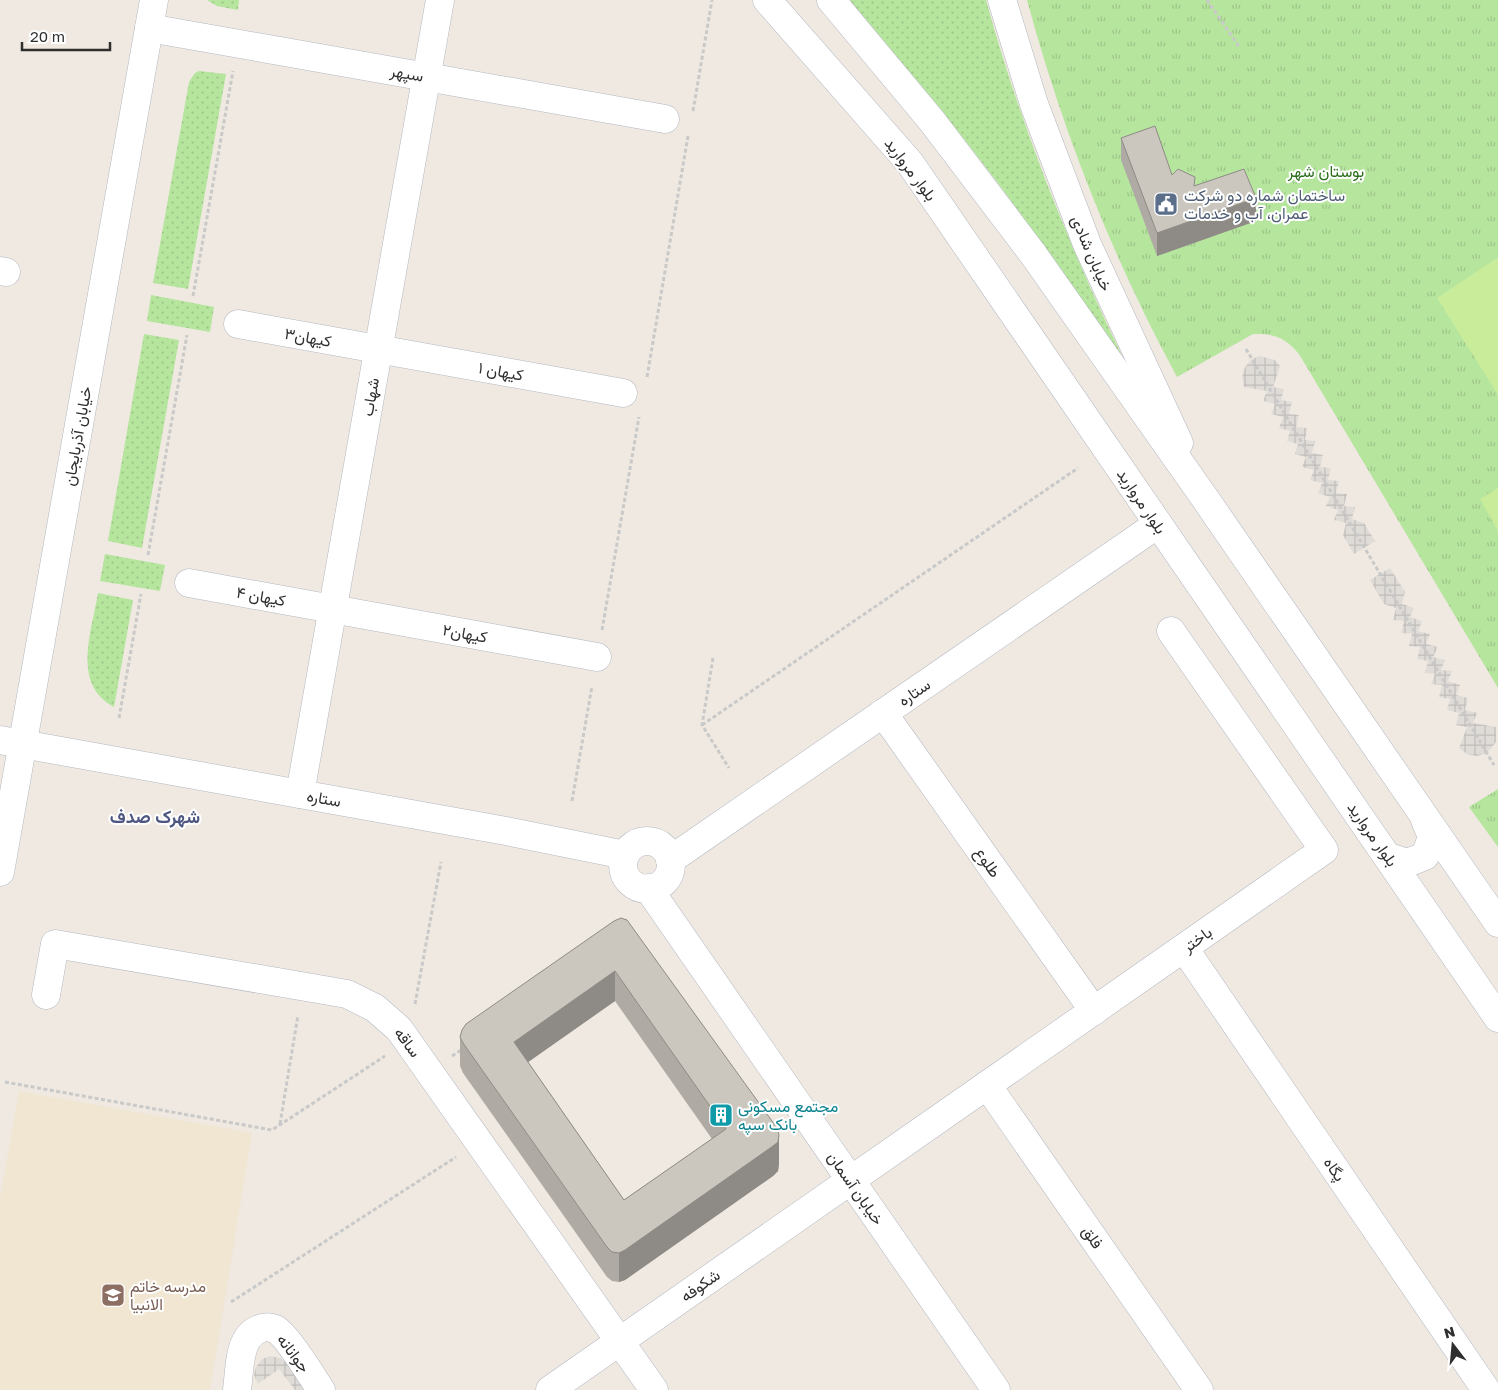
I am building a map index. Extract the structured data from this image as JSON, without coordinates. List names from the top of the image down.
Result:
{
  "streets": {
    "street": [
      "سپهر",
      "بلوار مروارید",
      "خیابان شادی",
      "کیهان۳",
      "کیهان ۱",
      "شهاب",
      "خیابان آذربایجان",
      "کیهان ۴",
      "کیهان۲",
      "ستاره",
      "طلوع",
      "باختر",
      "ساقه",
      "پگاه",
      "خیابان آسمان",
      "فلق",
      "شکوفه",
      "جوانانه"
    ]
  },
  "crossings": [
    ["سپهر", "شهاب"],
    ["سپهر", "خیابان آذربایجان"],
    ["بلوار مروارید", "ستاره"],
    ["کیهان۳", "کیهان ۱"],
    ["کیهان۳", "شهاب"],
    ["کیهان ۱", "شهاب"],
    ["شهاب", "کیهان ۴"],
    ["شهاب", "کیهان۲"],
    ["شهاب", "ستاره"],
    ["خیابان آذربایجان", "ستاره"],
    ["کیهان ۴", "کیهان۲"],
    ["ستاره", "طلوع"],
    ["ستاره", "خیابان آسمان"],
    ["طلوع", "باختر"],
    ["باختر", "پگاه"],
    ["باختر", "خیابان آسمان"],
    ["باختر", "فلق"],
    ["باختر", "شکوفه"],
    ["ساقه", "شکوفه"],
    ["خیابان آسمان", "شکوفه"]
  ],
  "districts": ["شهرک صدف"],
  "parks": ["بوستان شهر"],
  "places": {
    "public building": ["ساختمان شماره دو شرکت عمران، آب و خدمات"],
    "building": ["مجتمع مسکونی بانک سپه"],
    "school or university": ["مدرسه خاتم الانبیا"]
  },
  "scale_bar": "20 m",
  "north": "top"
}
